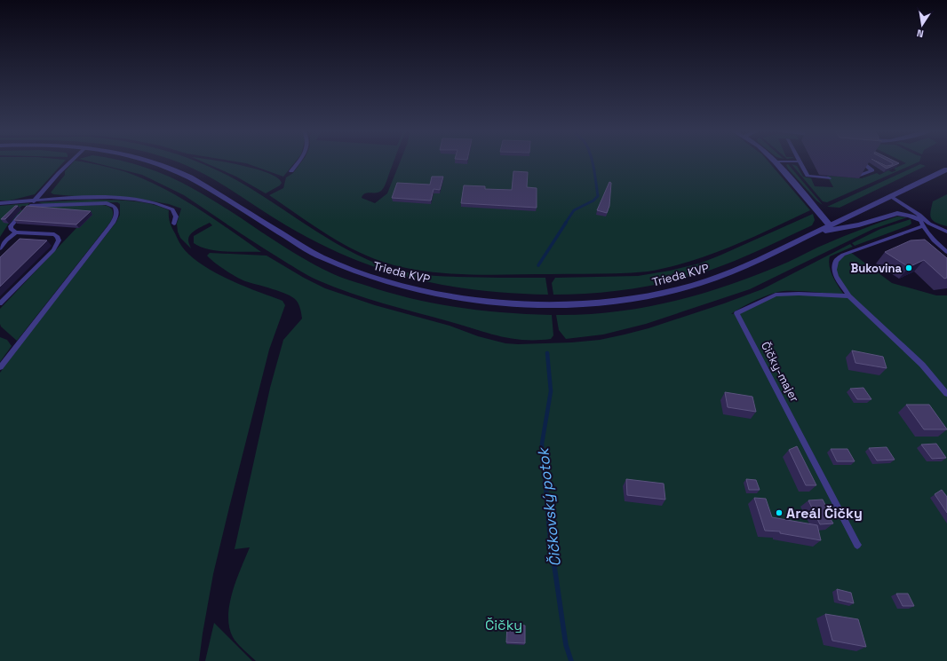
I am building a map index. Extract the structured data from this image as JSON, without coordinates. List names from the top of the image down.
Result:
{
  "streets": {
    "street": ["Trieda KVP"],
    "lane": ["Čičky-majer"]
  },
  "water": ["Čičkovský potok"],
  "parks": ["Čičky"],
  "places": ["Bukovina", "Areál Čičky"],
  "north": "bottom"
}
